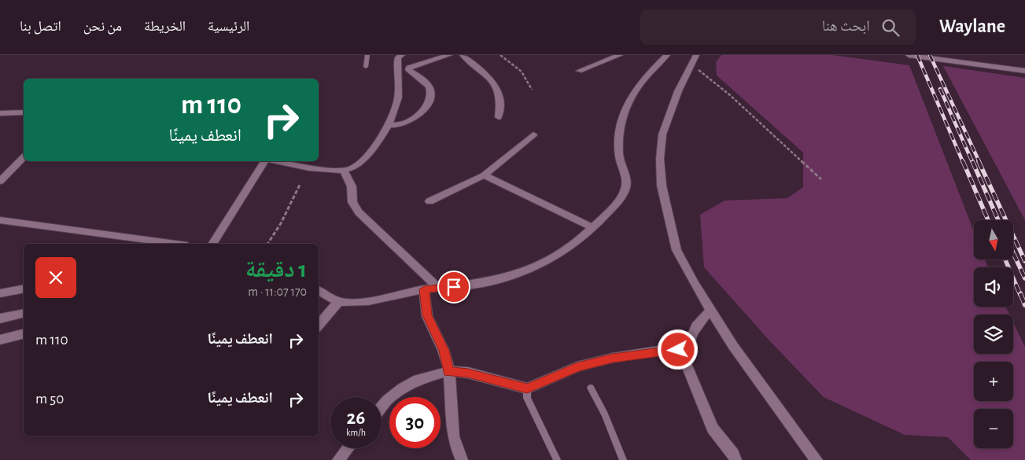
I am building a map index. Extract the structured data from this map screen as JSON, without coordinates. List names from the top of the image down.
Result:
{
  "north": "bottom",
  "page": {
    "header": "Waylane",
    "search": "ابحث هنا",
    "nav": [
      "الرئيسية",
      "الخريطة",
      "من نحن",
      "اتصل بنا"
    ],
    "turn": ["110 m", "انعطف يمينًا"],
    "map_buttons": ["+", "−"],
    "heading": ["1 دقيقة", "170 m · 11:07"],
    "list": [
      {
        "name": "انعطف يمينًا",
        "value": "110 m"
      },
      {
        "name": "انعطف يمينًا",
        "value": "50 m"
      }
    ],
    "speed": "26 km/h",
    "limit": "30"
  }
}
